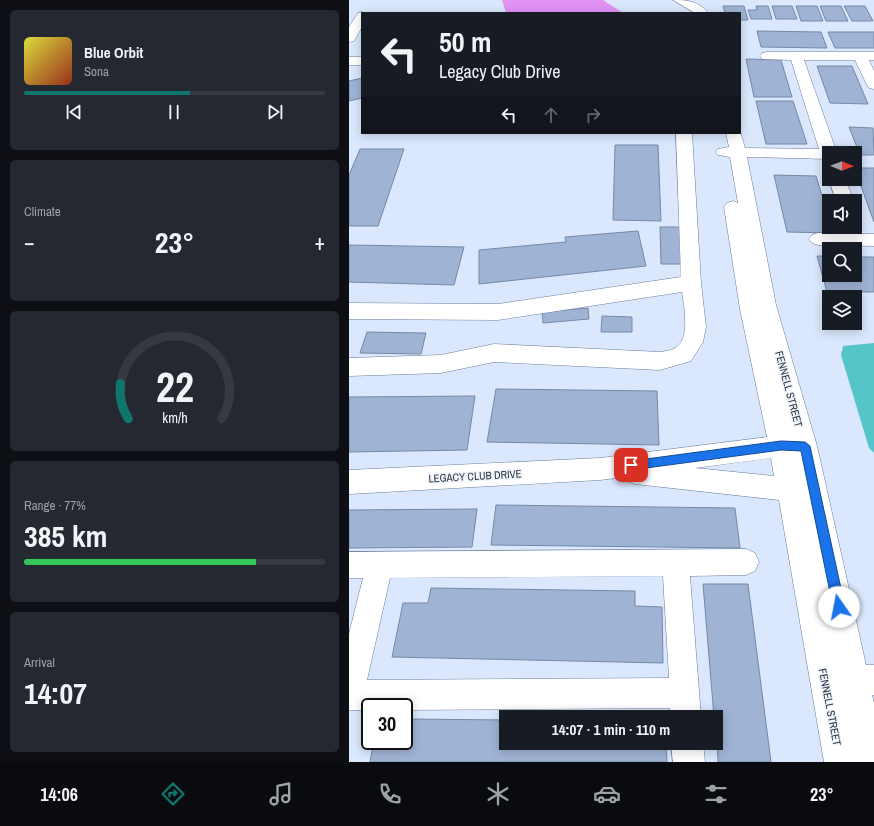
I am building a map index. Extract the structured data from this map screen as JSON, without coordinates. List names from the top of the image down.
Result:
{
  "streets": {
    "street": ["FENNELL STREET", "LEGACY CLUB DRIVE"]
  },
  "crossings": [
    ["FENNELL STREET", "LEGACY CLUB DRIVE"]
  ],
  "north": "right",
  "page": {
    "turn": ["50 m", "Legacy Club Drive"],
    "song": ["Blue Orbit", "Sona"],
    "tile": [
      "Climate",
      ["Range · 77%", "385 km"],
      ["Arrival", "14:07"]
    ],
    "heat": ["−", "23°", "+"],
    "limit": "30",
    "trip": "14:07 · 1 min · 110 m",
    "tabs": ["14:06", "23°"],
    "gauge": ["22", "km/h"]
  }
}
